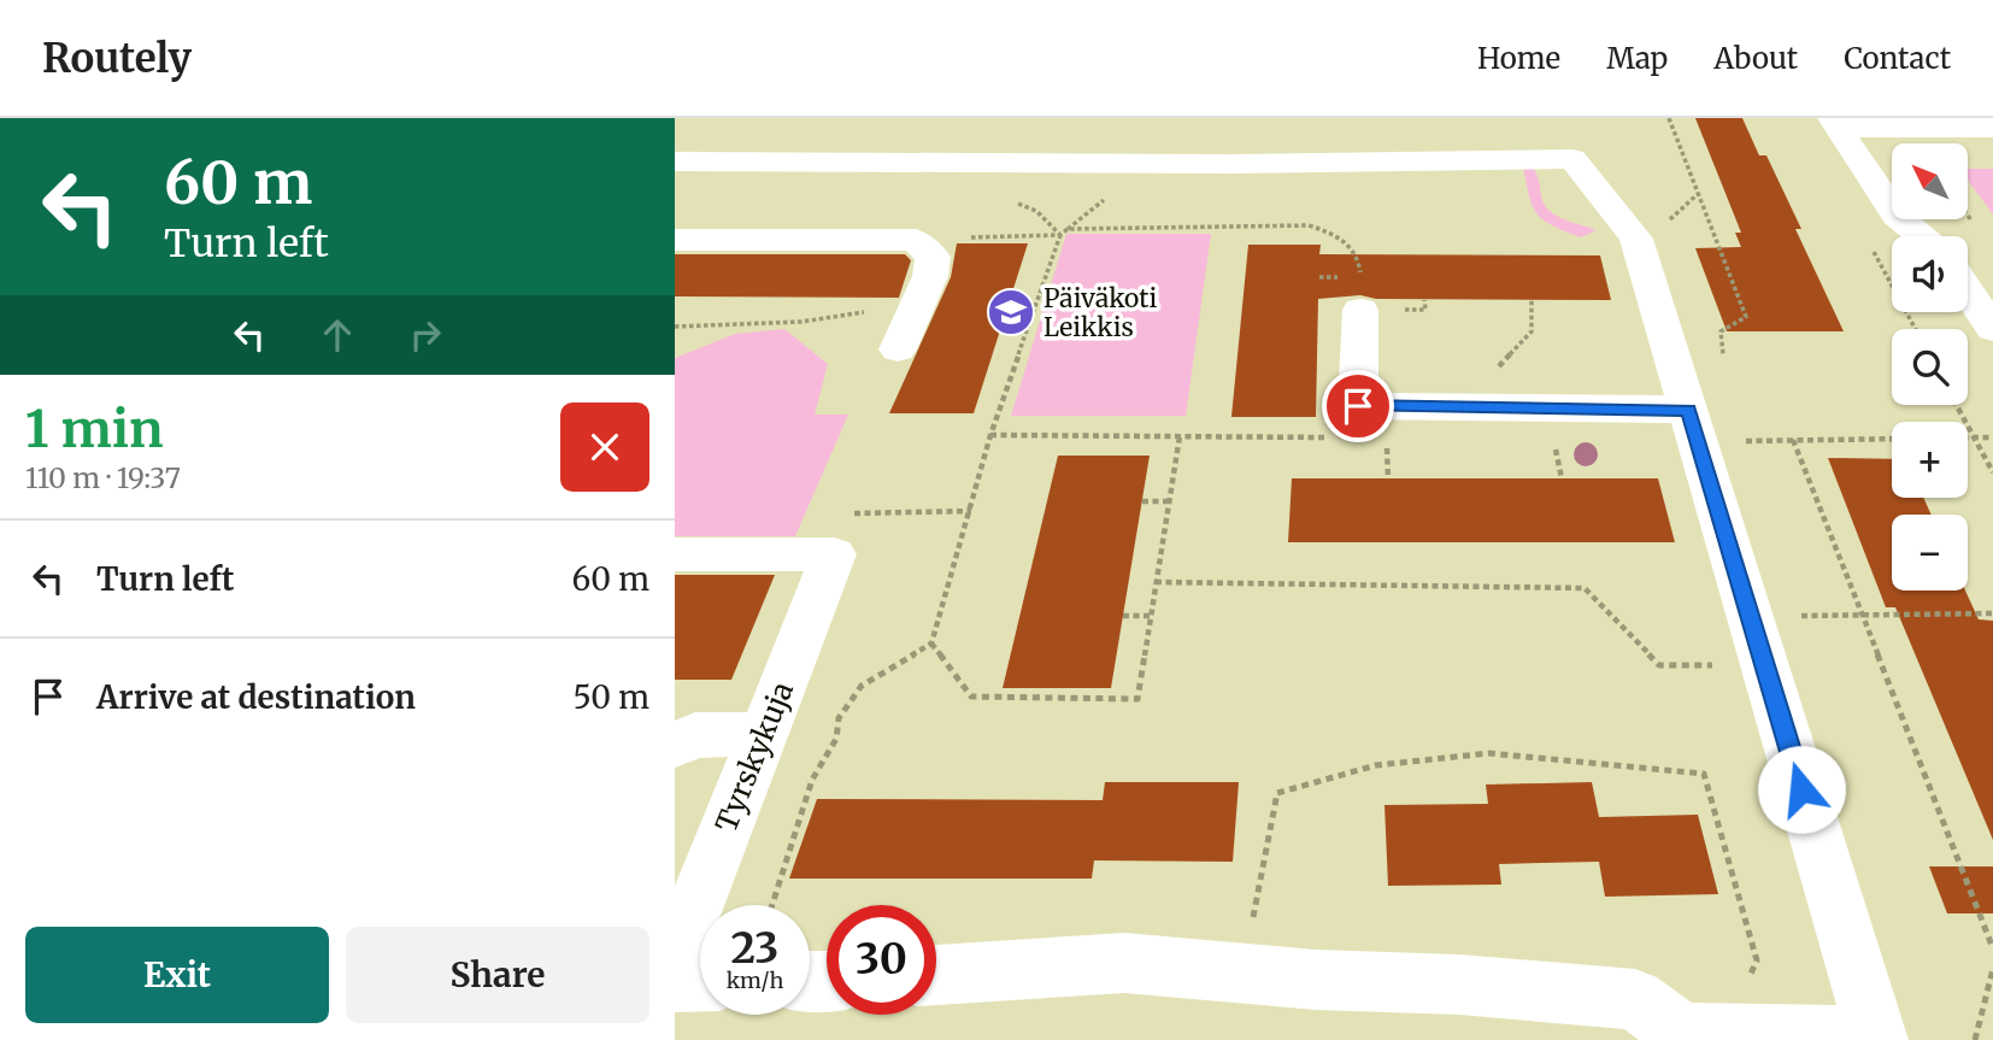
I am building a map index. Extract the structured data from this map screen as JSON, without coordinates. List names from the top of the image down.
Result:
{
  "streets": {
    "street": ["Tyrskykuja"]
  },
  "places": {
    "school or university": ["Päiväkoti Leikkis"]
  },
  "north": "top left",
  "page": {
    "header": "Routely",
    "nav": [
      "Home",
      "Map",
      "About",
      "Contact"
    ],
    "turn": ["60 m", "Turn left"],
    "map_buttons": ["+", "−"],
    "heading": ["1 min", "110 m · 19:37"],
    "list": [
      {
        "name": "Turn left",
        "value": "60 m"
      },
      {
        "name": "Arrive at destination",
        "value": "50 m"
      }
    ],
    "speed": "23 km/h",
    "limit": "30",
    "buttons": ["Exit", "Share"]
  }
}
